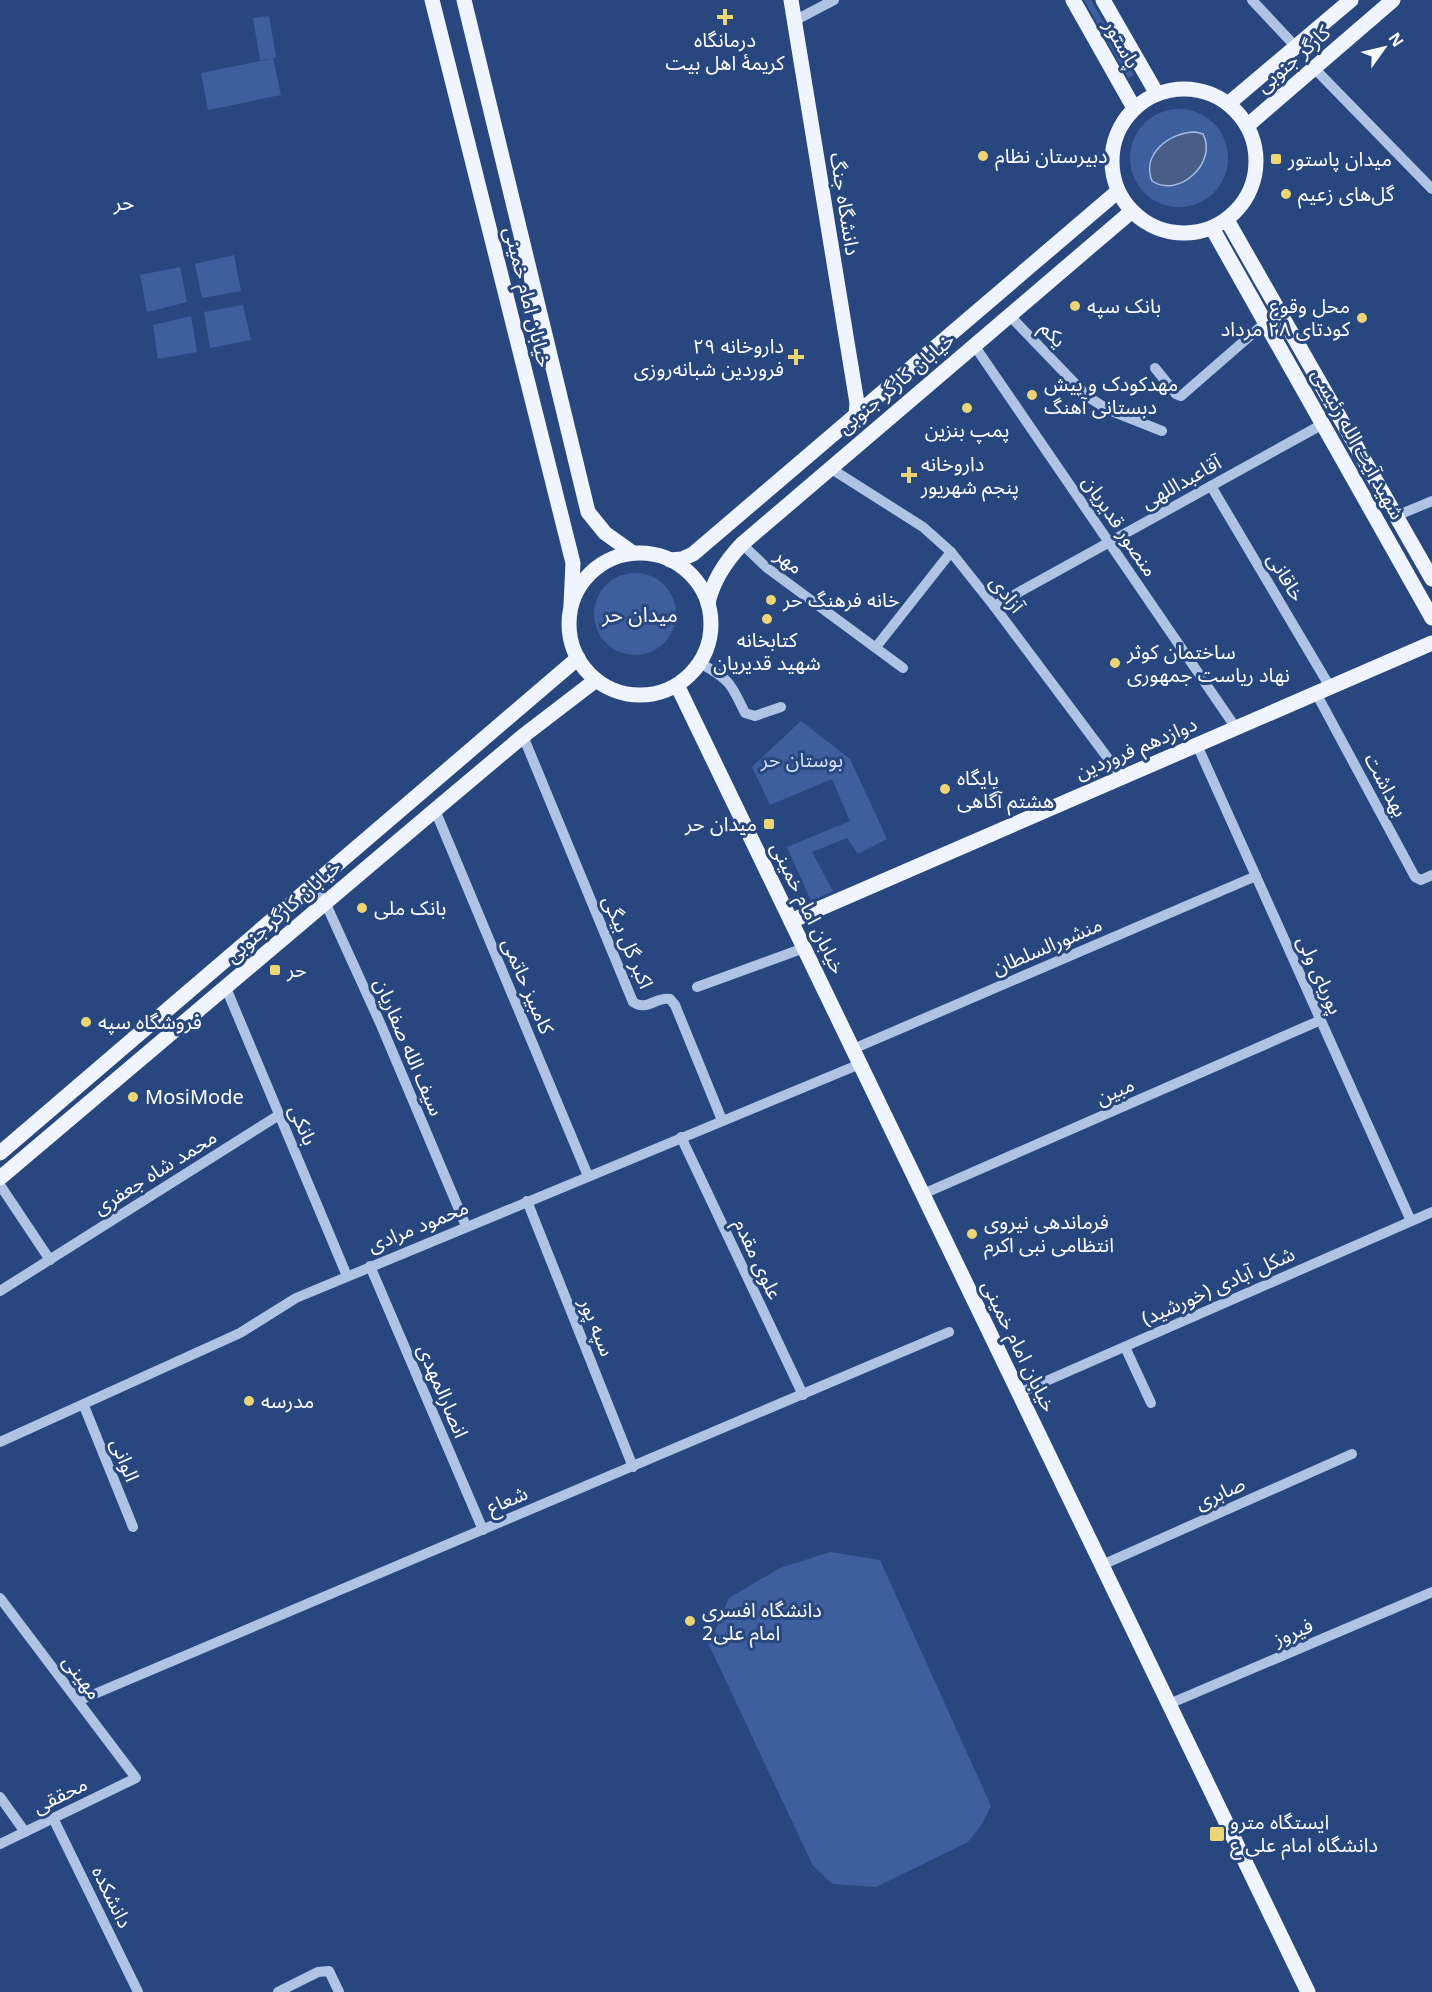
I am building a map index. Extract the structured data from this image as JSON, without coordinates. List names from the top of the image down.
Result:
{
  "streets": {
    "main road": [
      "پاستور",
      "کارگر جنوبی",
      "دانشگاه جنگ",
      "خیابان امام خمینی",
      "خیابان کارگر جنوبی",
      "شهید آیت الله رئیسی",
      "دوازدهم فروردین"
    ],
    "street": [
      "یکم",
      "آقاعبداللهی",
      "منصور قدیریان",
      "مهر",
      "خاقانی",
      "آزادی",
      "بهداشت",
      "اکبر گل بیگی",
      "منشورالسلطان",
      "پوریای ولی",
      "کامبیز حاتمی",
      "سیف الله صفاریان",
      "مبین",
      "بانکی",
      "محمد شاه جعفری",
      "محمود مرادی",
      "علوی مقدم",
      "شکل آبادی (خورشید)",
      "سپه پور",
      "انصارالمهدی",
      "الوانی",
      "صابری",
      "شعاع",
      "فیروز",
      "مهینی",
      "محققی",
      "دانشکده"
    ]
  },
  "crossings": [
    ["پاستور", "کارگر جنوبی"],
    ["پاستور", "خیابان کارگر جنوبی"],
    ["پاستور", "شهید آیت الله رئیسی"],
    ["کارگر جنوبی", "خیابان کارگر جنوبی"],
    ["کارگر جنوبی", "شهید آیت الله رئیسی"],
    ["دانشگاه جنگ", "خیابان کارگر جنوبی"],
    ["خیابان امام خمینی", "خیابان کارگر جنوبی"],
    ["خیابان امام خمینی", "دوازدهم فروردین"],
    ["خیابان امام خمینی", "منشورالسلطان"],
    ["خیابان امام خمینی", "مبین"],
    ["خیابان امام خمینی", "محمود مرادی"],
    ["خیابان امام خمینی", "شکل آبادی (خورشید)"],
    ["خیابان امام خمینی", "صابری"],
    ["خیابان امام خمینی", "فیروز"],
    ["یکم", "خیابان کارگر جنوبی"],
    ["خیابان کارگر جنوبی", "شهید آیت الله رئیسی"],
    ["خیابان کارگر جنوبی", "منصور قدیریان"],
    ["خیابان کارگر جنوبی", "مهر"],
    ["خیابان کارگر جنوبی", "آزادی"],
    ["خیابان کارگر جنوبی", "اکبر گل بیگی"],
    ["خیابان کارگر جنوبی", "کامبیز حاتمی"],
    ["خیابان کارگر جنوبی", "سیف الله صفاریان"],
    ["خیابان کارگر جنوبی", "بانکی"],
    ["شهید آیت الله رئیسی", "آقاعبداللهی"],
    ["آقاعبداللهی", "منصور قدیریان"],
    ["آقاعبداللهی", "خاقانی"],
    ["آقاعبداللهی", "آزادی"],
    ["منصور قدیریان", "دوازدهم فروردین"],
    ["خاقانی", "دوازدهم فروردین"],
    ["خاقانی", "بهداشت"],
    ["آزادی", "دوازدهم فروردین"],
    ["دوازدهم فروردین", "بهداشت"],
    ["دوازدهم فروردین", "پوریای ولی"],
    ["اکبر گل بیگی", "محمود مرادی"],
    ["منشورالسلطان", "پوریای ولی"],
    ["پوریای ولی", "مبین"],
    ["پوریای ولی", "شکل آبادی (خورشید)"],
    ["کامبیز حاتمی", "محمود مرادی"],
    ["سیف الله صفاریان", "محمود مرادی"],
    ["بانکی", "محمد شاه جعفری"],
    ["بانکی", "محمود مرادی"],
    ["محمود مرادی", "علوی مقدم"],
    ["محمود مرادی", "سپه پور"],
    ["محمود مرادی", "انصارالمهدی"],
    ["محمود مرادی", "الوانی"],
    ["علوی مقدم", "شعاع"],
    ["سپه پور", "شعاع"],
    ["انصارالمهدی", "شعاع"],
    ["شعاع", "مهینی"],
    ["مهینی", "محققی"],
    ["محققی", "دانشکده"]
  ],
  "districts": ["حر", "میدان حر"],
  "parks": ["بوستان حر"],
  "places": {
    "health": ["درمانگاه کریمهٔ اهل بیت", "داروخانه ۲۹ فروردین شبانه‌روزی", "داروخانه پنجم شهریور"],
    "other": [
      "دبیرستان نظام",
      "گل‌های زعیم",
      "بانک سپه",
      "محل وقوع کودتای ۲۸ مرداد",
      "مهدکودک و پیش دبستانی آهنگ",
      "پمپ بنزین",
      "خانه فرهنگ حر",
      "کتابخانه شهید قدیریان",
      "ساختمان کوثر نهاد ریاست جمهوری",
      "پایگاه هشتم آگاهی",
      "بانک ملی",
      "فروشگاه سپه",
      "MosiMode",
      "فرماندهی نیروی انتظامی نبی اکرم",
      "مدرسه",
      "دانشگاه افسری امام علی2"
    ],
    "transit": [
      "میدان پاستور",
      "میدان حر",
      "حر",
      "ایستگاه مترو دانشگاه امام علی ع"
    ]
  },
  "north": "top right"
}
